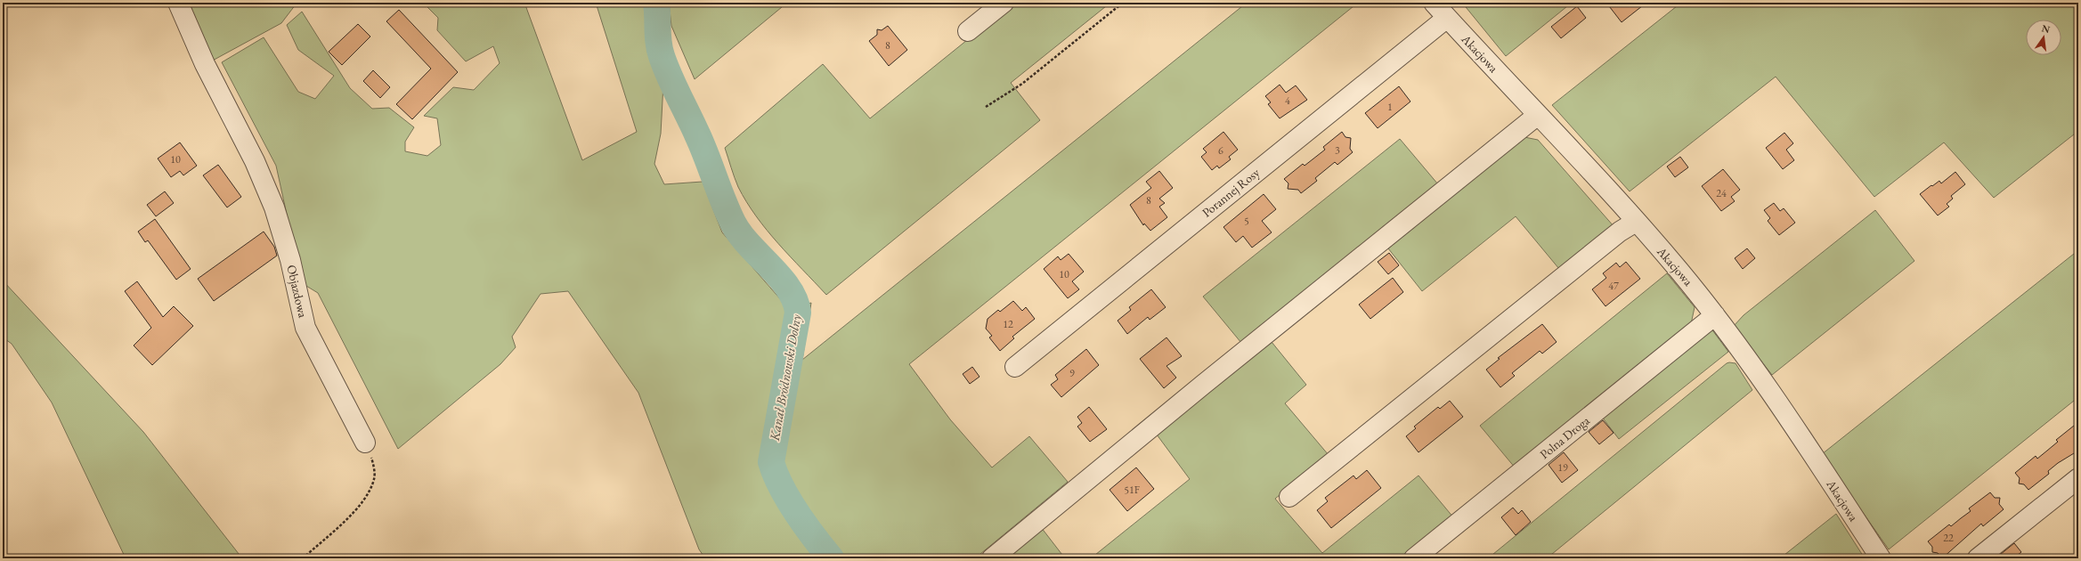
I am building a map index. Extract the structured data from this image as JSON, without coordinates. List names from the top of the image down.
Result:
{
  "streets": {
    "street": [
      "Akacjowa",
      "Porannej Rosy",
      "Objazdowa",
      "Polna Droga"
    ]
  },
  "crossings": [
    ["Akacjowa", "Porannej Rosy"],
    ["Akacjowa", "Polna Droga"]
  ],
  "water": ["Kanał Bródnowski Dolny"],
  "house_numbers": [
    "8",
    "4",
    "1",
    "6",
    "3",
    "10",
    "24",
    "8",
    "5",
    "10",
    "47",
    "12",
    "9",
    "19",
    "51F",
    "22"
  ],
  "north": "top"
}
